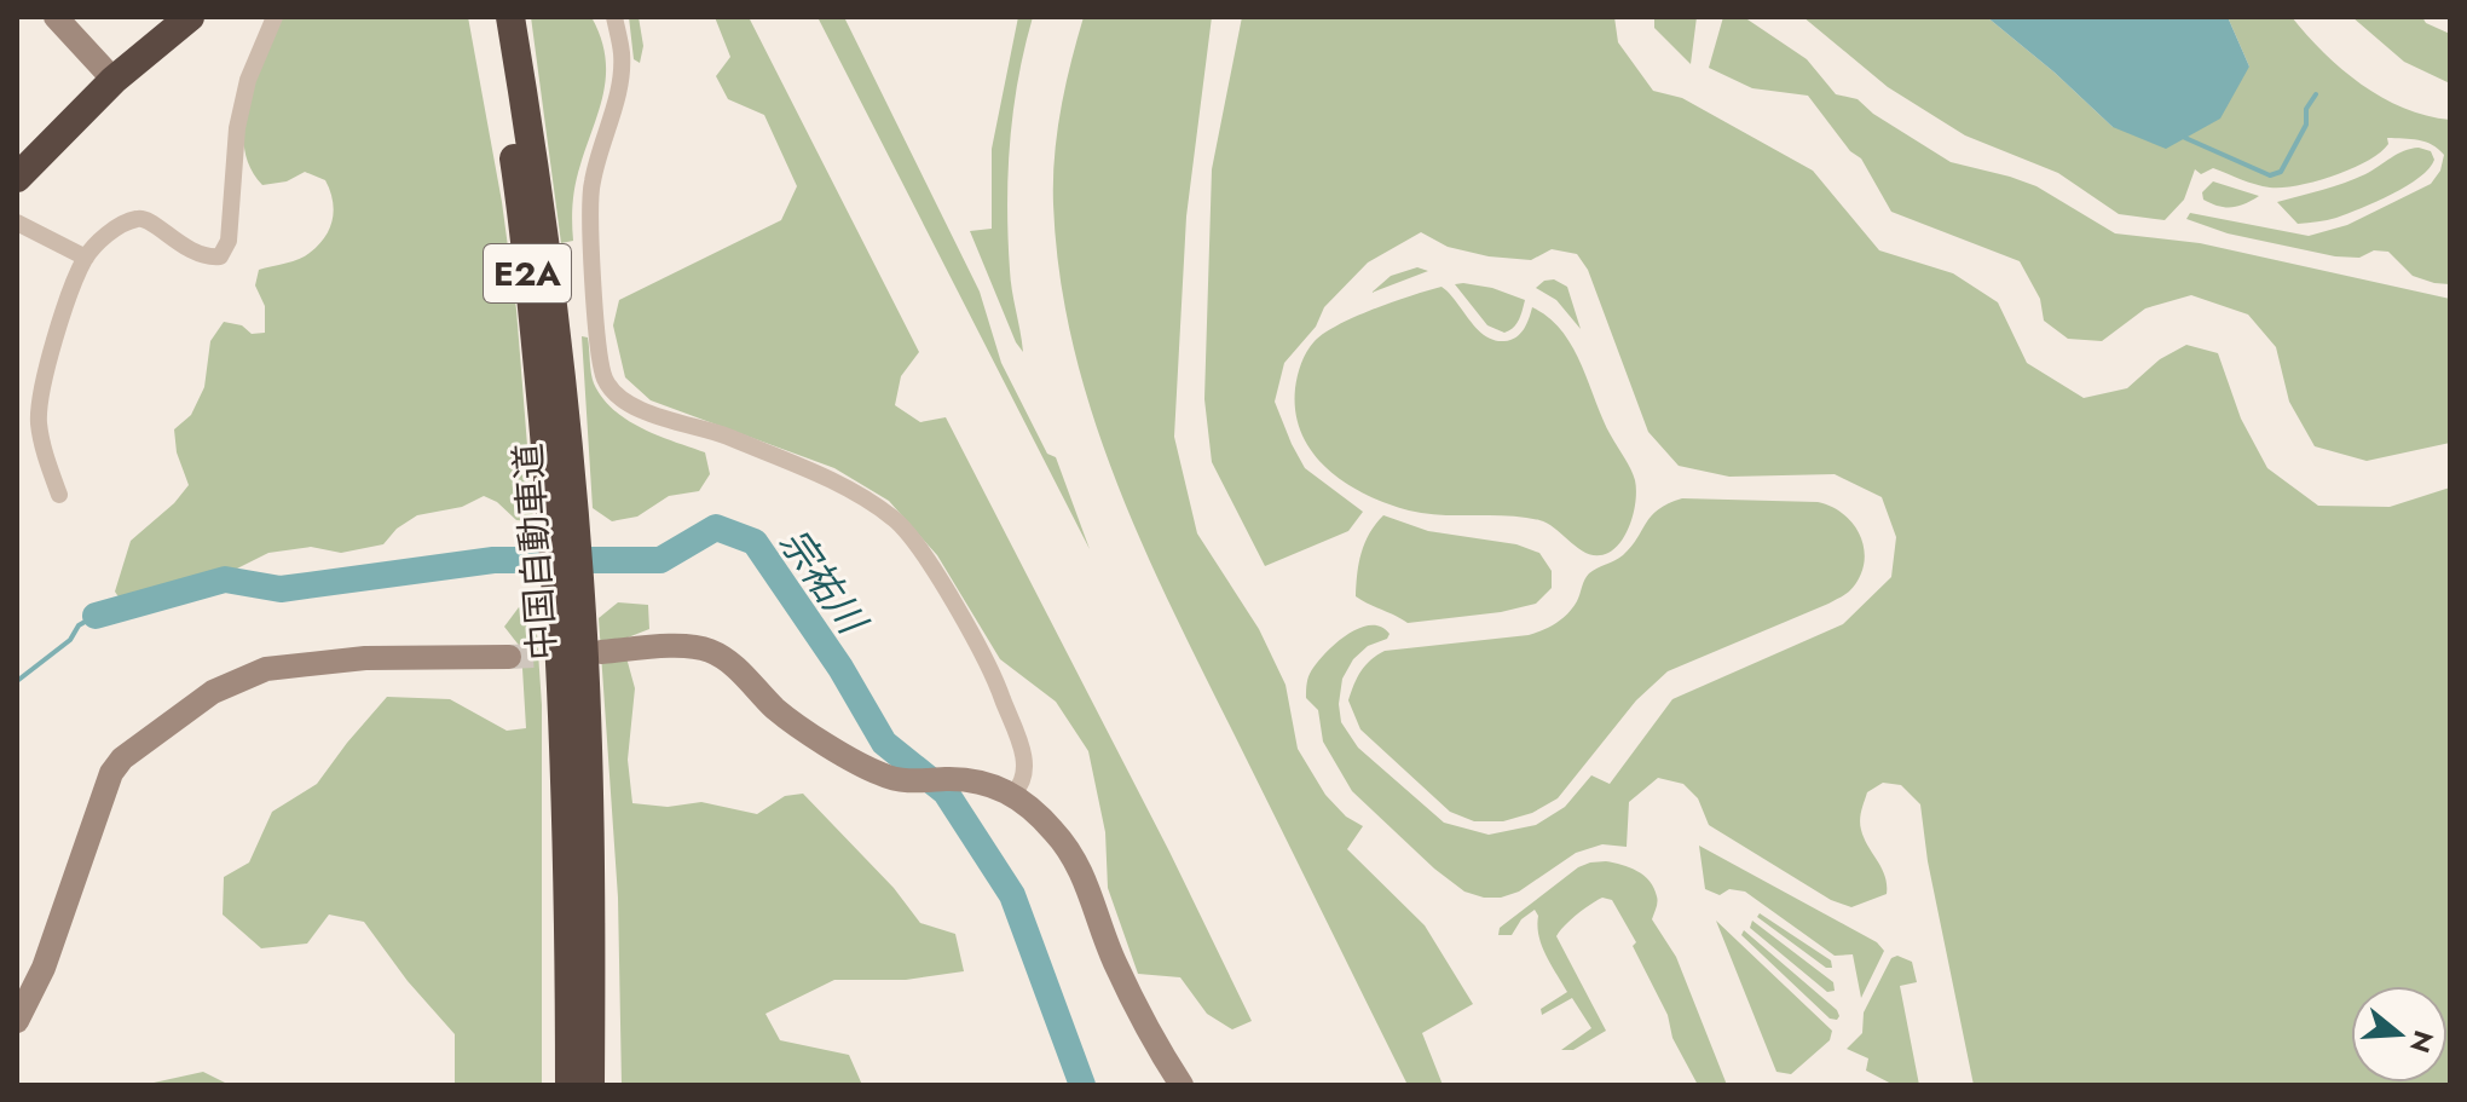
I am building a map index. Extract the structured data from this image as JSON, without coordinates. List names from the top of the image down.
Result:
{
  "streets": {
    "highway": ["E2A", "中国自動車道"]
  },
  "water": ["宗祐川"],
  "north": "right"
}
